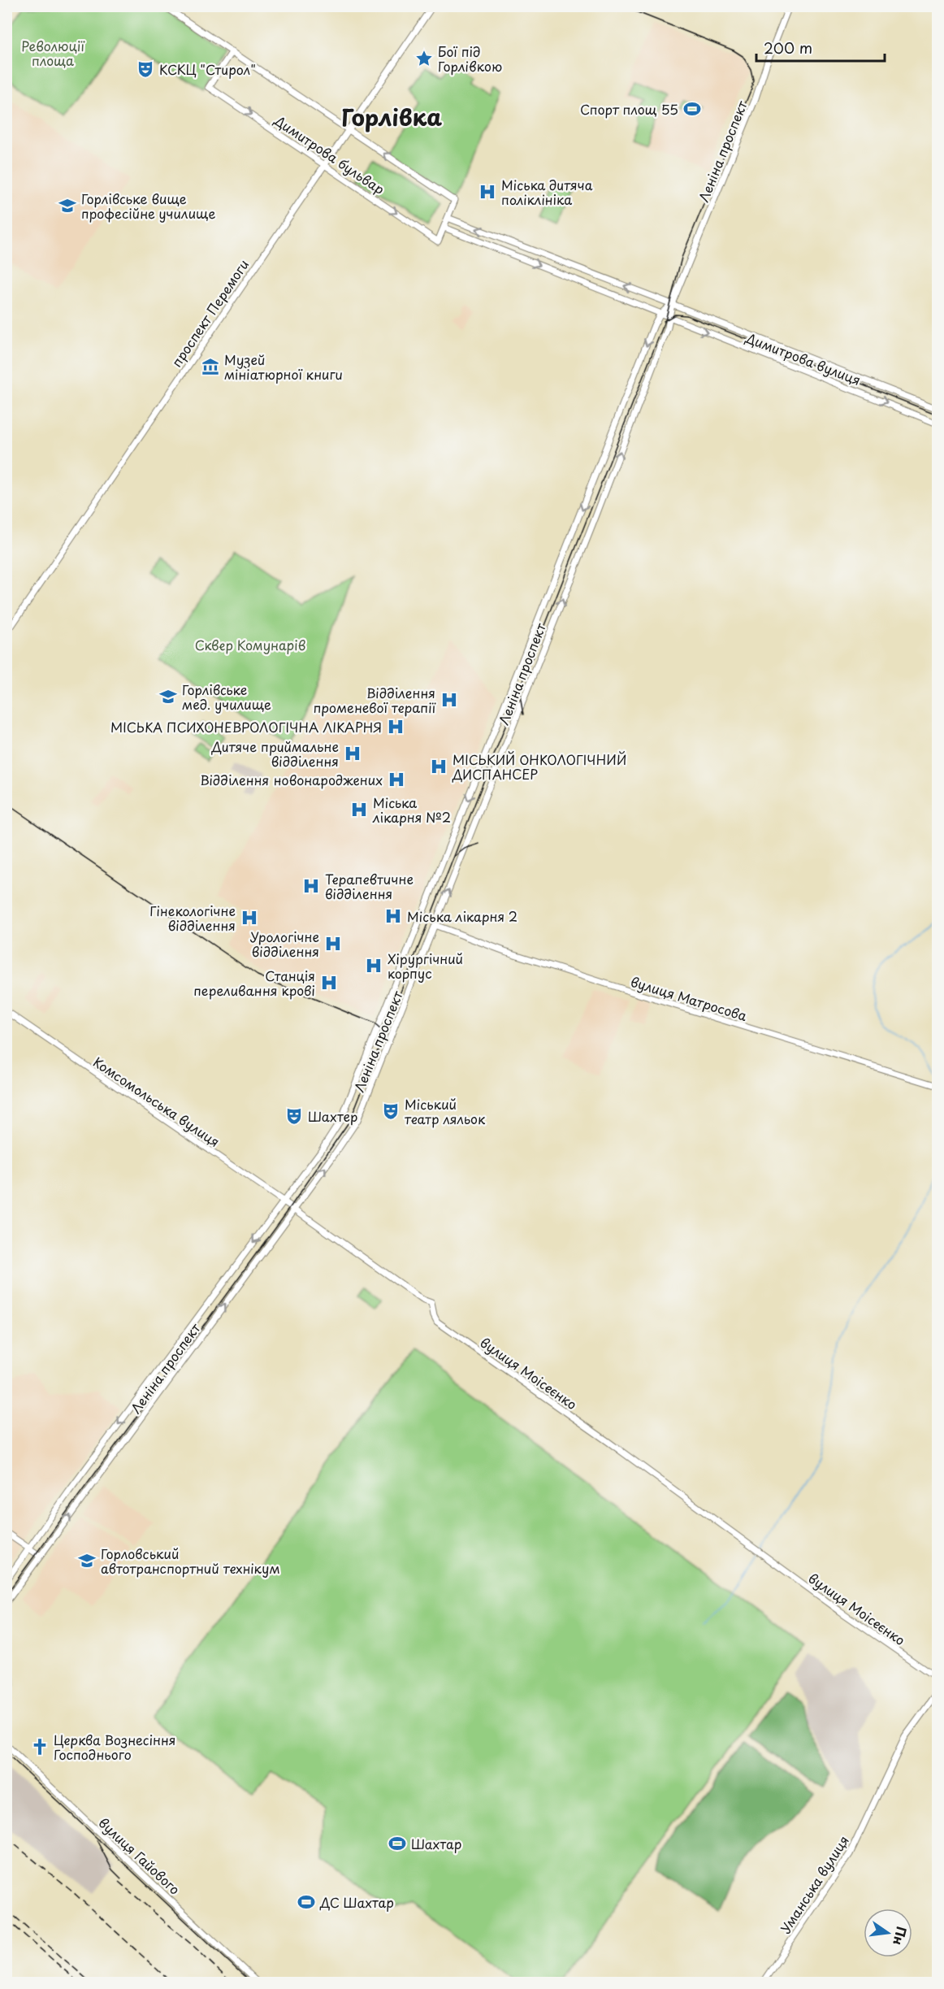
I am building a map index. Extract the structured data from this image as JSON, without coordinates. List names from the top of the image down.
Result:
{
  "streets": {
    "street": [
      "Леніна проспект",
      "Димитрова бульвар",
      "проспект Перемоги",
      "Димитрова вулиця",
      "вулиця Матросова",
      "Комсомольська вулиця",
      "вулиця Моісеєнко",
      "вулиця Гайового",
      "Уманська вулиця"
    ]
  },
  "crossings": [
    ["Леніна проспект", "Димитрова вулиця"],
    ["Леніна проспект", "вулиця Матросова"],
    ["Леніна проспект", "Комсомольська вулиця"],
    ["Леніна проспект", "вулиця Моісеєнко"],
    ["Димитрова бульвар", "проспект Перемоги"],
    ["Комсомольська вулиця", "вулиця Моісеєнко"]
  ],
  "districts": ["Горлівка"],
  "parks": ["Революції площа", "Сквер Комунарів"],
  "places": {
    "place": ["Бої під Горлівкою"],
    "theatre": ["КСКЦ \"Стирол\"", "Міський театр ляльок", "Шахтер"],
    "sports": ["Спорт площ 55", "Шахтар", "ДС Шахтар"],
    "hospital": [
      "Міська дитяча поліклініка",
      "Відділення променевої терапії",
      "МІСЬКА ПСИХОНЕВРОЛОГІЧНА ЛІКАРНЯ",
      "Дитяче приймальне відділення",
      "МІСЬКИЙ ОНКОЛОГІЧНИЙ ДИСПАНСЕР",
      "Відділення новонароджених",
      "Міська лікарня №2",
      "Терапевтичне відділення",
      "Міська лікарня 2",
      "Гінекологічне відділення",
      "Урологічне відділення",
      "Хірургічний корпус",
      "Станція переливання крові"
    ],
    "school or university": ["Горлівське вище професійне училище", "Горлівське мед. училище", "Горловський автотранспортний технікум"],
    "museum": ["Музей мініатюрної книги"],
    "church": ["Церква Вознесіння Господнього"]
  },
  "scale_bar": "200 m",
  "north": "right"
}
